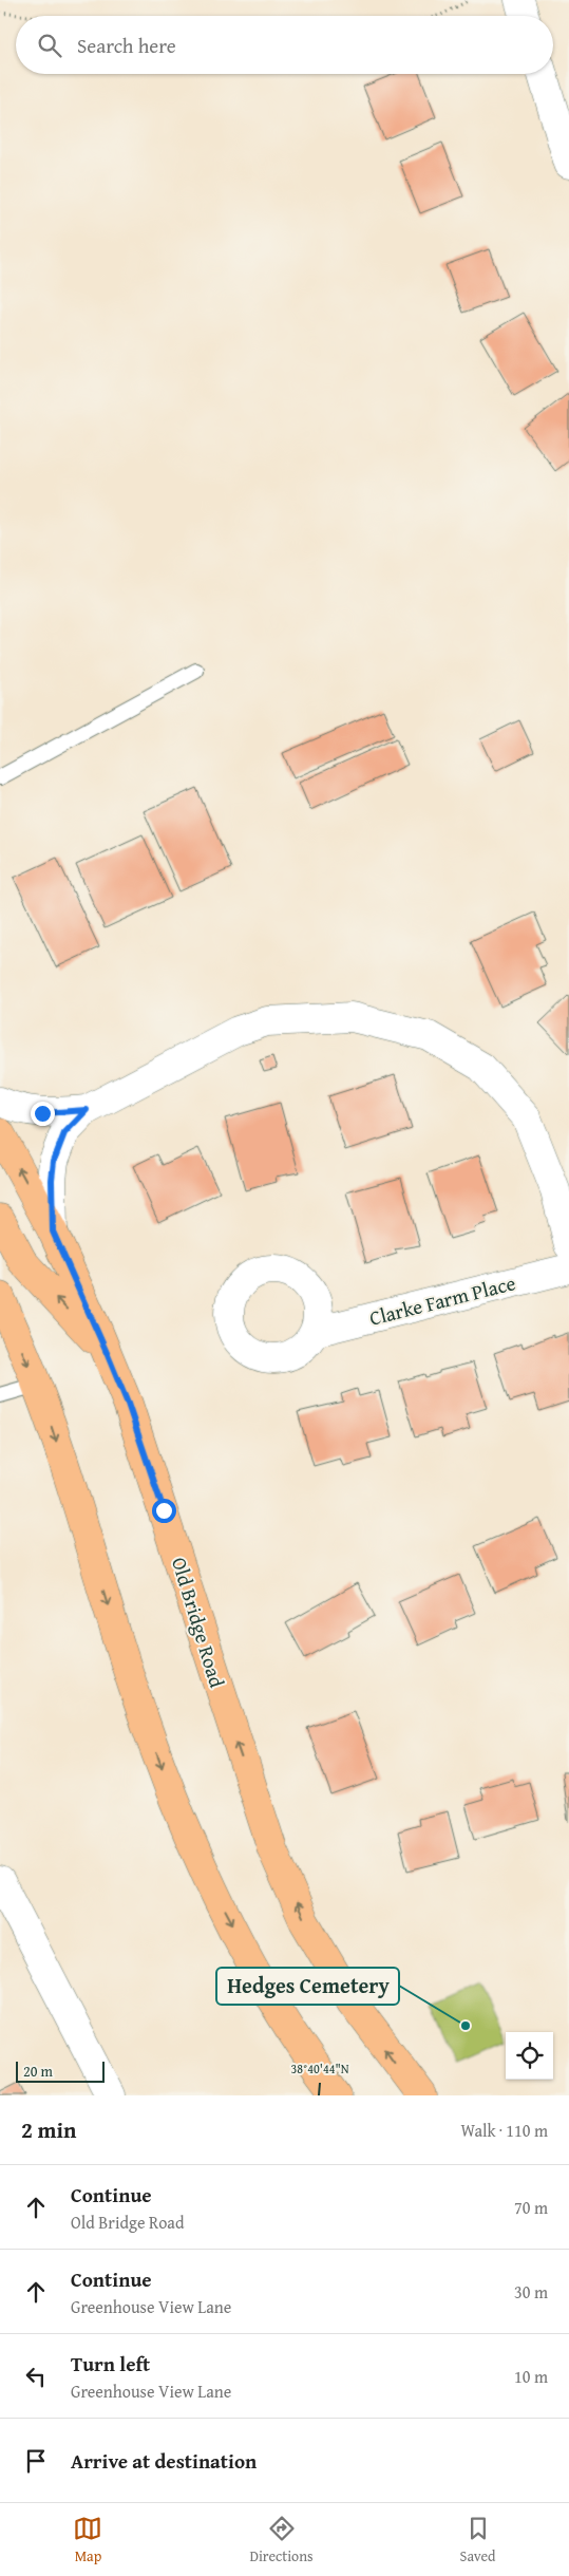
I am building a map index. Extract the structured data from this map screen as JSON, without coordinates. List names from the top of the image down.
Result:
{
  "streets": {
    "main road": ["Old Bridge Road"],
    "street": ["Clarke Farm Place"]
  },
  "places": ["Hedges Cemetery"],
  "scale_bar": "20 m",
  "page": {
    "search": "Search here",
    "scale": "20 m",
    "heading": ["2 min", "Walk · 110 m"],
    "list": [
      ["Continue", "Old Bridge Road", "70 m"],
      ["Continue", "Greenhouse View Lane", "30 m"],
      ["Turn left", "Greenhouse View Lane", "10 m"],
      "Arrive at destination"
    ],
    "nav": ["Map", "Directions", "Saved"]
  },
  "coordinates": ["38°40'44\"N"]
}
